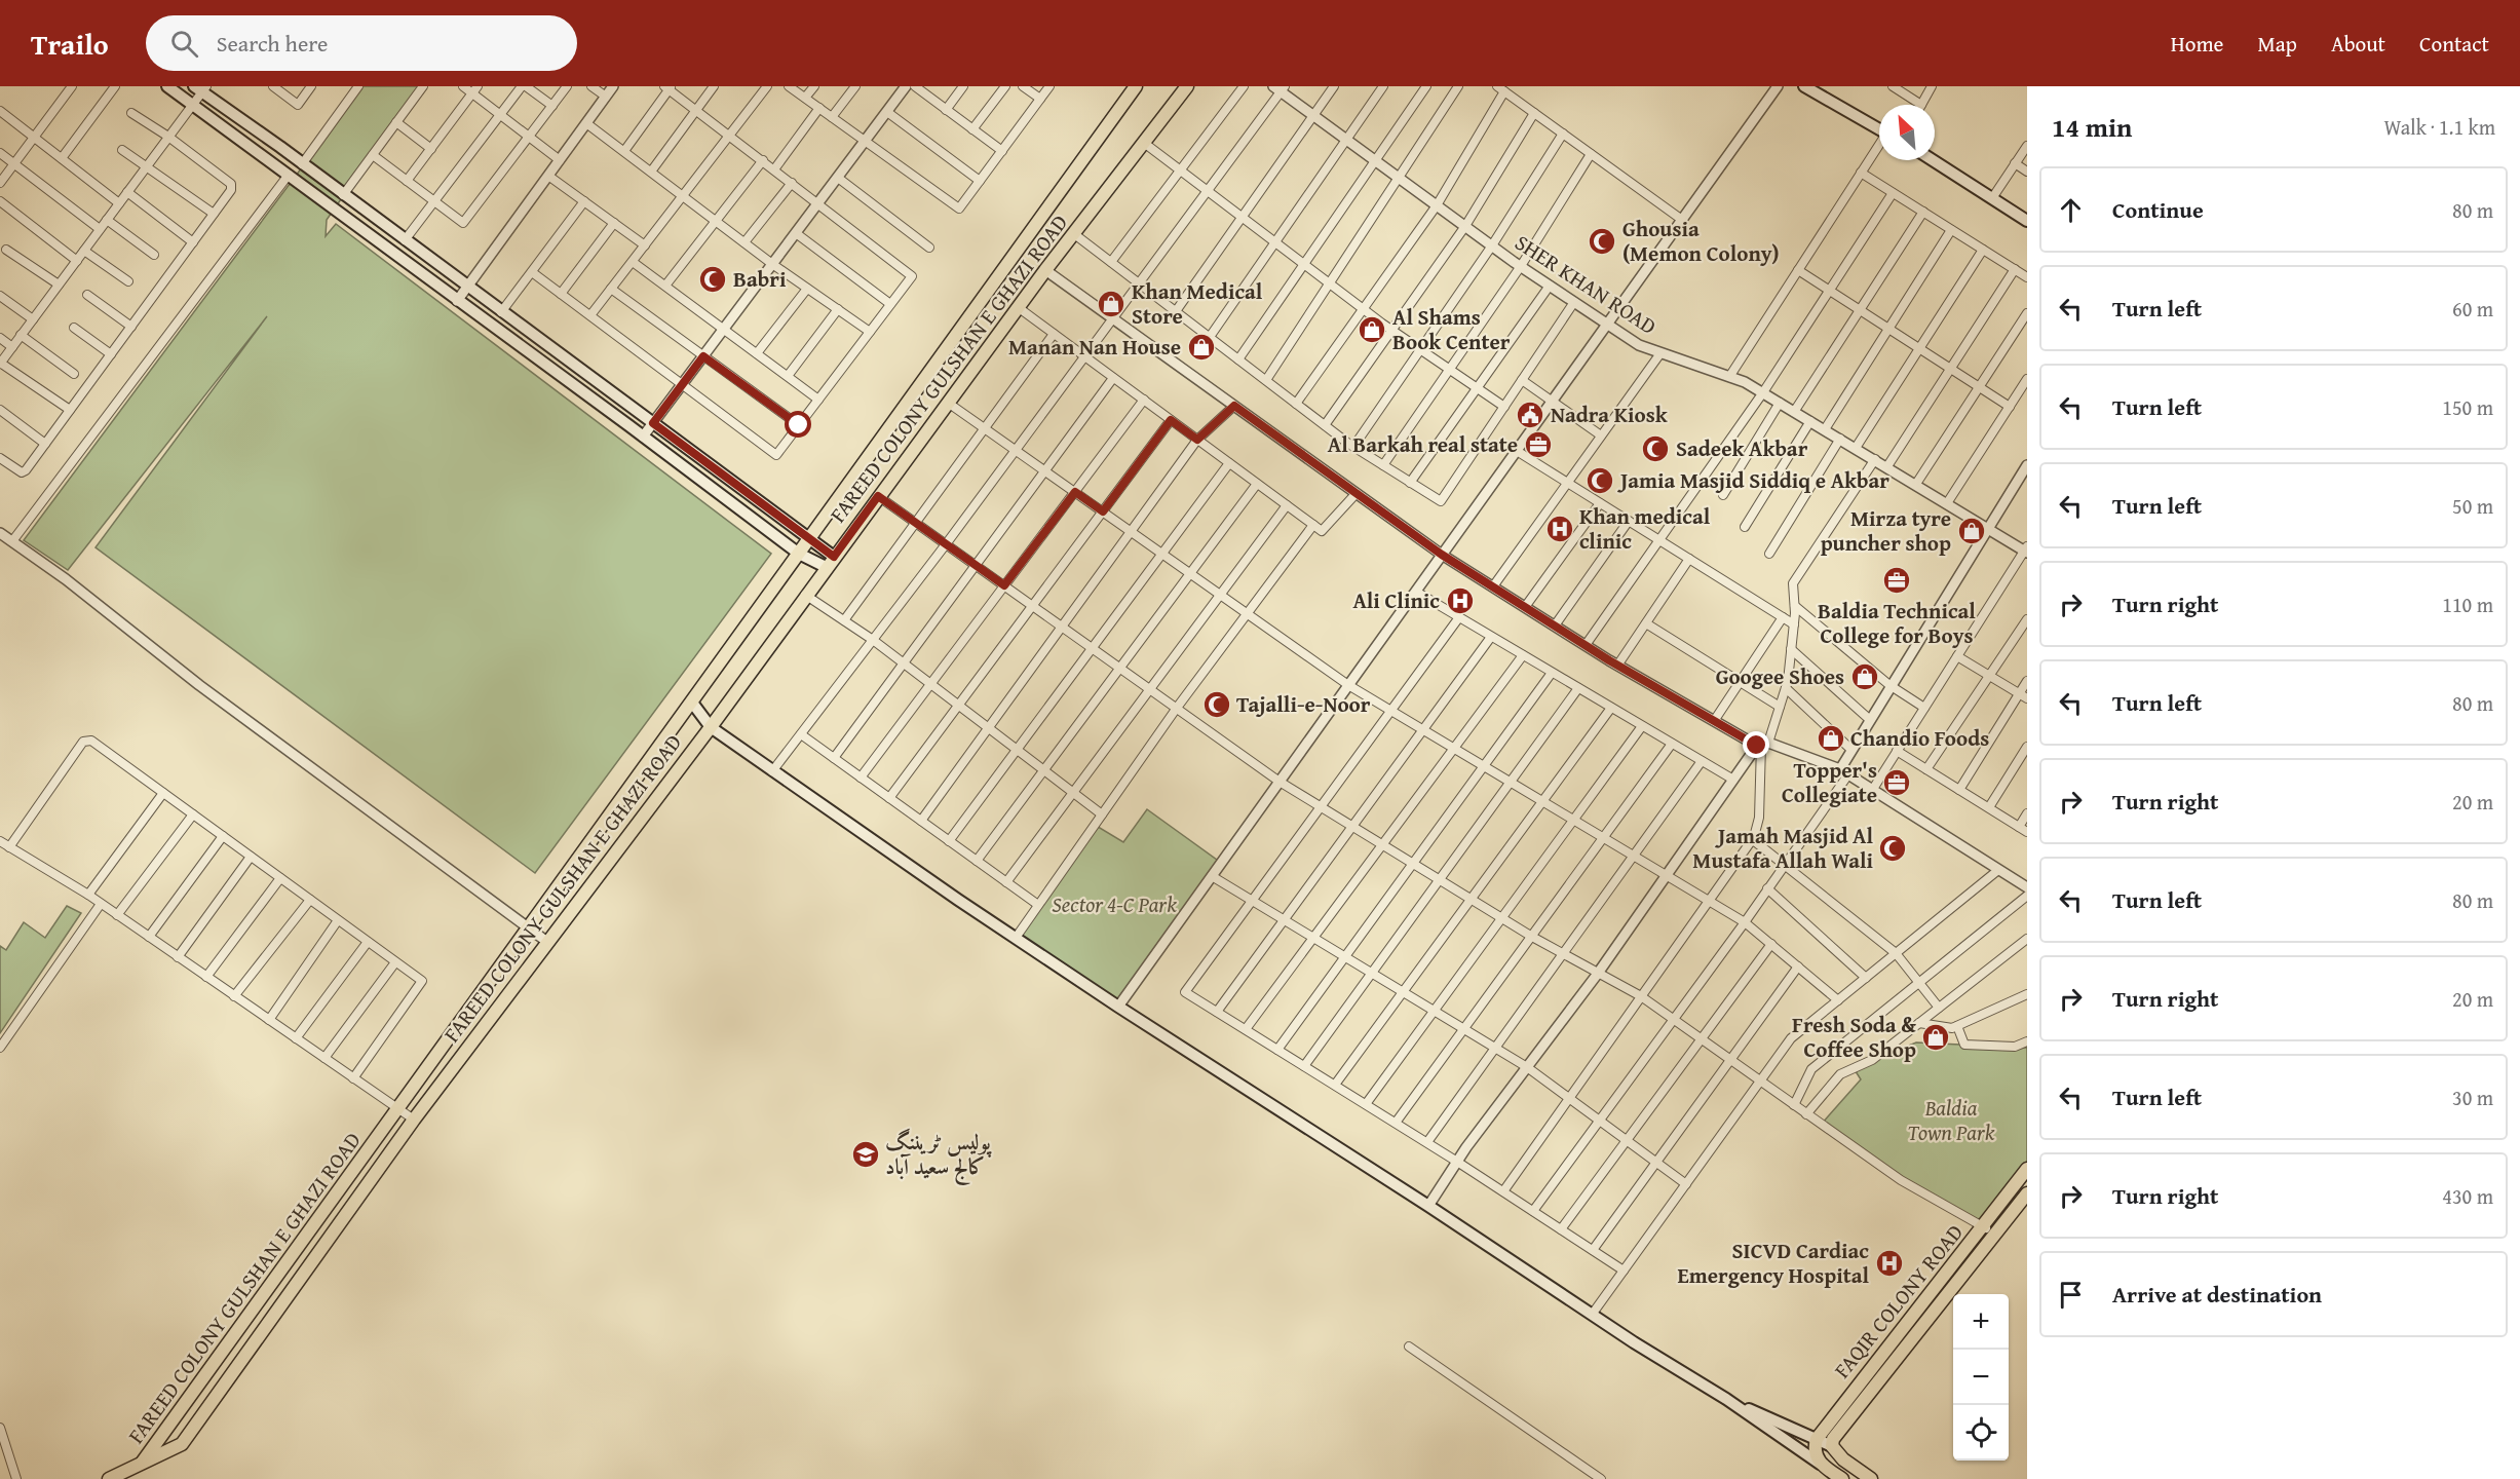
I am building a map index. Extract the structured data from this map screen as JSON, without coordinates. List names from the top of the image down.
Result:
{
  "streets": {
    "main road": ["FAREED COLONY GULSHAN E GHAZI ROAD", "FAQIR COLONY ROAD"],
    "street": ["SHER KHAN ROAD"]
  },
  "parks": ["Sector 4-C Park", "Baldia Town Park"],
  "places": {
    "mosque": [
      "Ghousia (Memon Colony)",
      "Babri",
      "Sadeek Akbar",
      "Jamia Masjid Siddiq e Akbar",
      "Tajalli-e-Noor",
      "Jamah Masjid Al Mustafa Allah Wali"
    ],
    "shop": [
      "Khan Medical Store",
      "Al Shams Book Center",
      "Manan Nan House",
      "Mirza tyre puncher shop",
      "Googee Shoes",
      "Chandio Foods",
      "Fresh Soda & Coffee Shop"
    ],
    "public building": ["Nadra Kiosk"],
    "office": ["Al Barkah real state", "Baldia Technical College for Boys", "Topper's Collegiate"],
    "hospital": ["Khan medical clinic", "Ali Clinic", "SICVD Cardiac Emergency Hospital"],
    "school or university": ["پولیس ٹریننگ کالج سعید آباد"]
  },
  "north": "top left",
  "page": {
    "header": "Trailo",
    "search": "Search here",
    "nav": [
      "Home",
      "Map",
      "About",
      "Contact"
    ],
    "heading": ["14 min", "Walk · 1.1 km"],
    "list": [
      ["Continue", "80 m"],
      ["Turn left", "60 m"],
      ["Turn left", "150 m"],
      ["Turn left", "50 m"],
      ["Turn right", "110 m"],
      ["Turn left", "80 m"],
      ["Turn right", "20 m"],
      ["Turn left", "80 m"],
      ["Turn right", "20 m"],
      ["Turn left", "30 m"],
      ["Turn right", "430 m"],
      "Arrive at destination"
    ],
    "map_buttons": ["+", "−"]
  }
}
